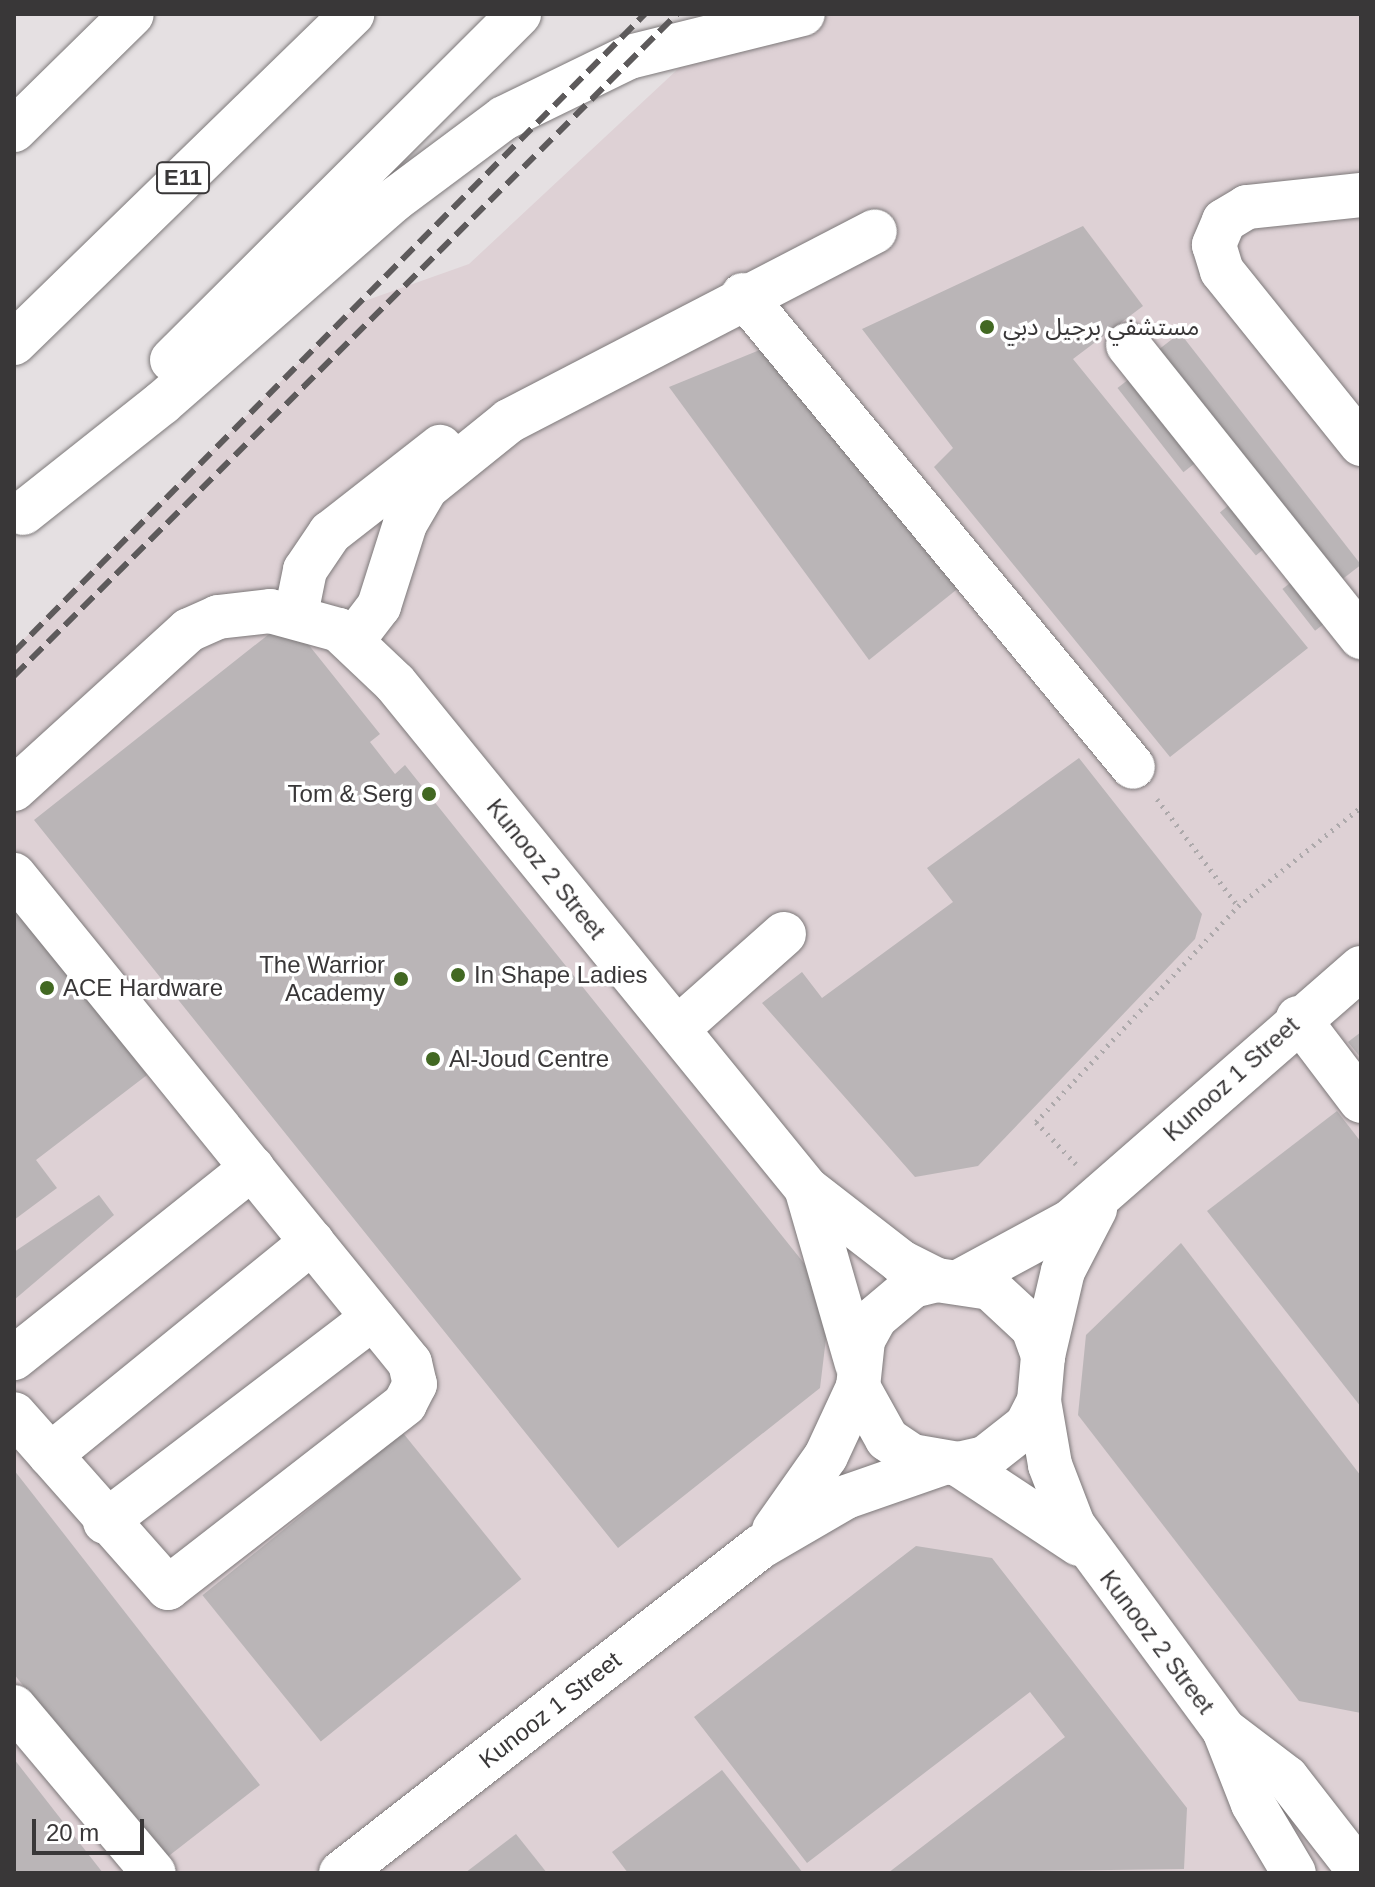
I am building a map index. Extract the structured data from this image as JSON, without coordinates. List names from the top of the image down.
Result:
{
  "streets": {
    "main road": ["E11", "Kunooz 2 Street", "Kunooz 1 Street"]
  },
  "crossings": [
    ["Kunooz 2 Street", "Kunooz 1 Street"]
  ],
  "places": [
    "مستشفي برجيل دبي",
    "Tom & Serg",
    "In Shape Ladies",
    "The Warrior Academy",
    "ACE Hardware",
    "Al-Joud Centre"
  ],
  "scale_bar": "20 m"
}
